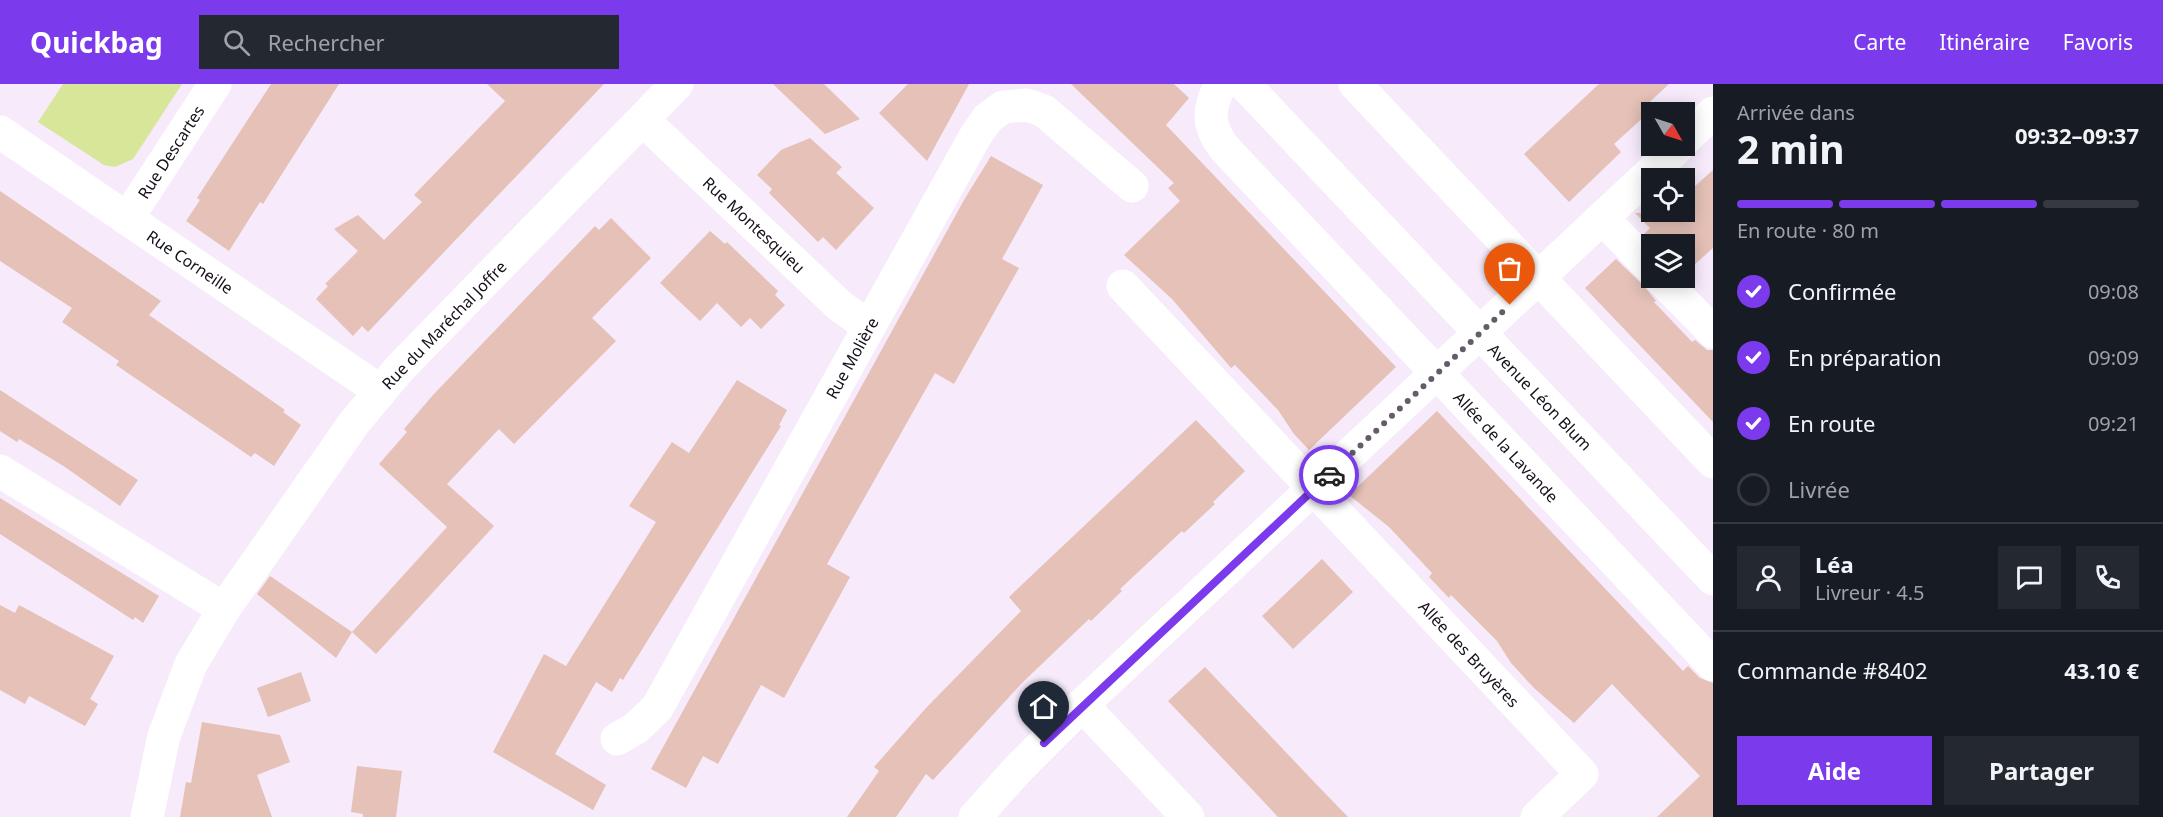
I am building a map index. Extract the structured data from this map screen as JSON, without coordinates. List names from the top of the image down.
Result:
{
  "streets": {
    "street": [
      "Rue Descartes",
      "Rue Montesquieu",
      "Rue Corneille",
      "Rue du Maréchal Joffre",
      "Rue Molière",
      "Avenue Léon Blum",
      "Allée de la Lavande",
      "Allée des Bruyères"
    ]
  },
  "crossings": [
    ["Rue Descartes", "Rue Corneille"],
    ["Rue Montesquieu", "Rue du Maréchal Joffre"],
    ["Rue Montesquieu", "Rue Molière"],
    ["Rue Corneille", "Rue du Maréchal Joffre"]
  ],
  "north": "bottom right",
  "page": {
    "header": "Quickbag",
    "search": "Rechercher",
    "nav": ["Carte", "Itinéraire", "Favoris"],
    "heading": ["2 min", "Arrivée dans", "09:32–09:37"],
    "panel": [
      "Léa",
      "Livreur · 4.5",
      "Commande #8402",
      "43.10 €"
    ],
    "bar": "En route · 80 m",
    "list": [
      ["Confirmée", "09:08"],
      ["En préparation", "09:09"],
      ["En route", "09:21"],
      "Livrée"
    ],
    "buttons": ["Aide", "Partager"]
  }
}
